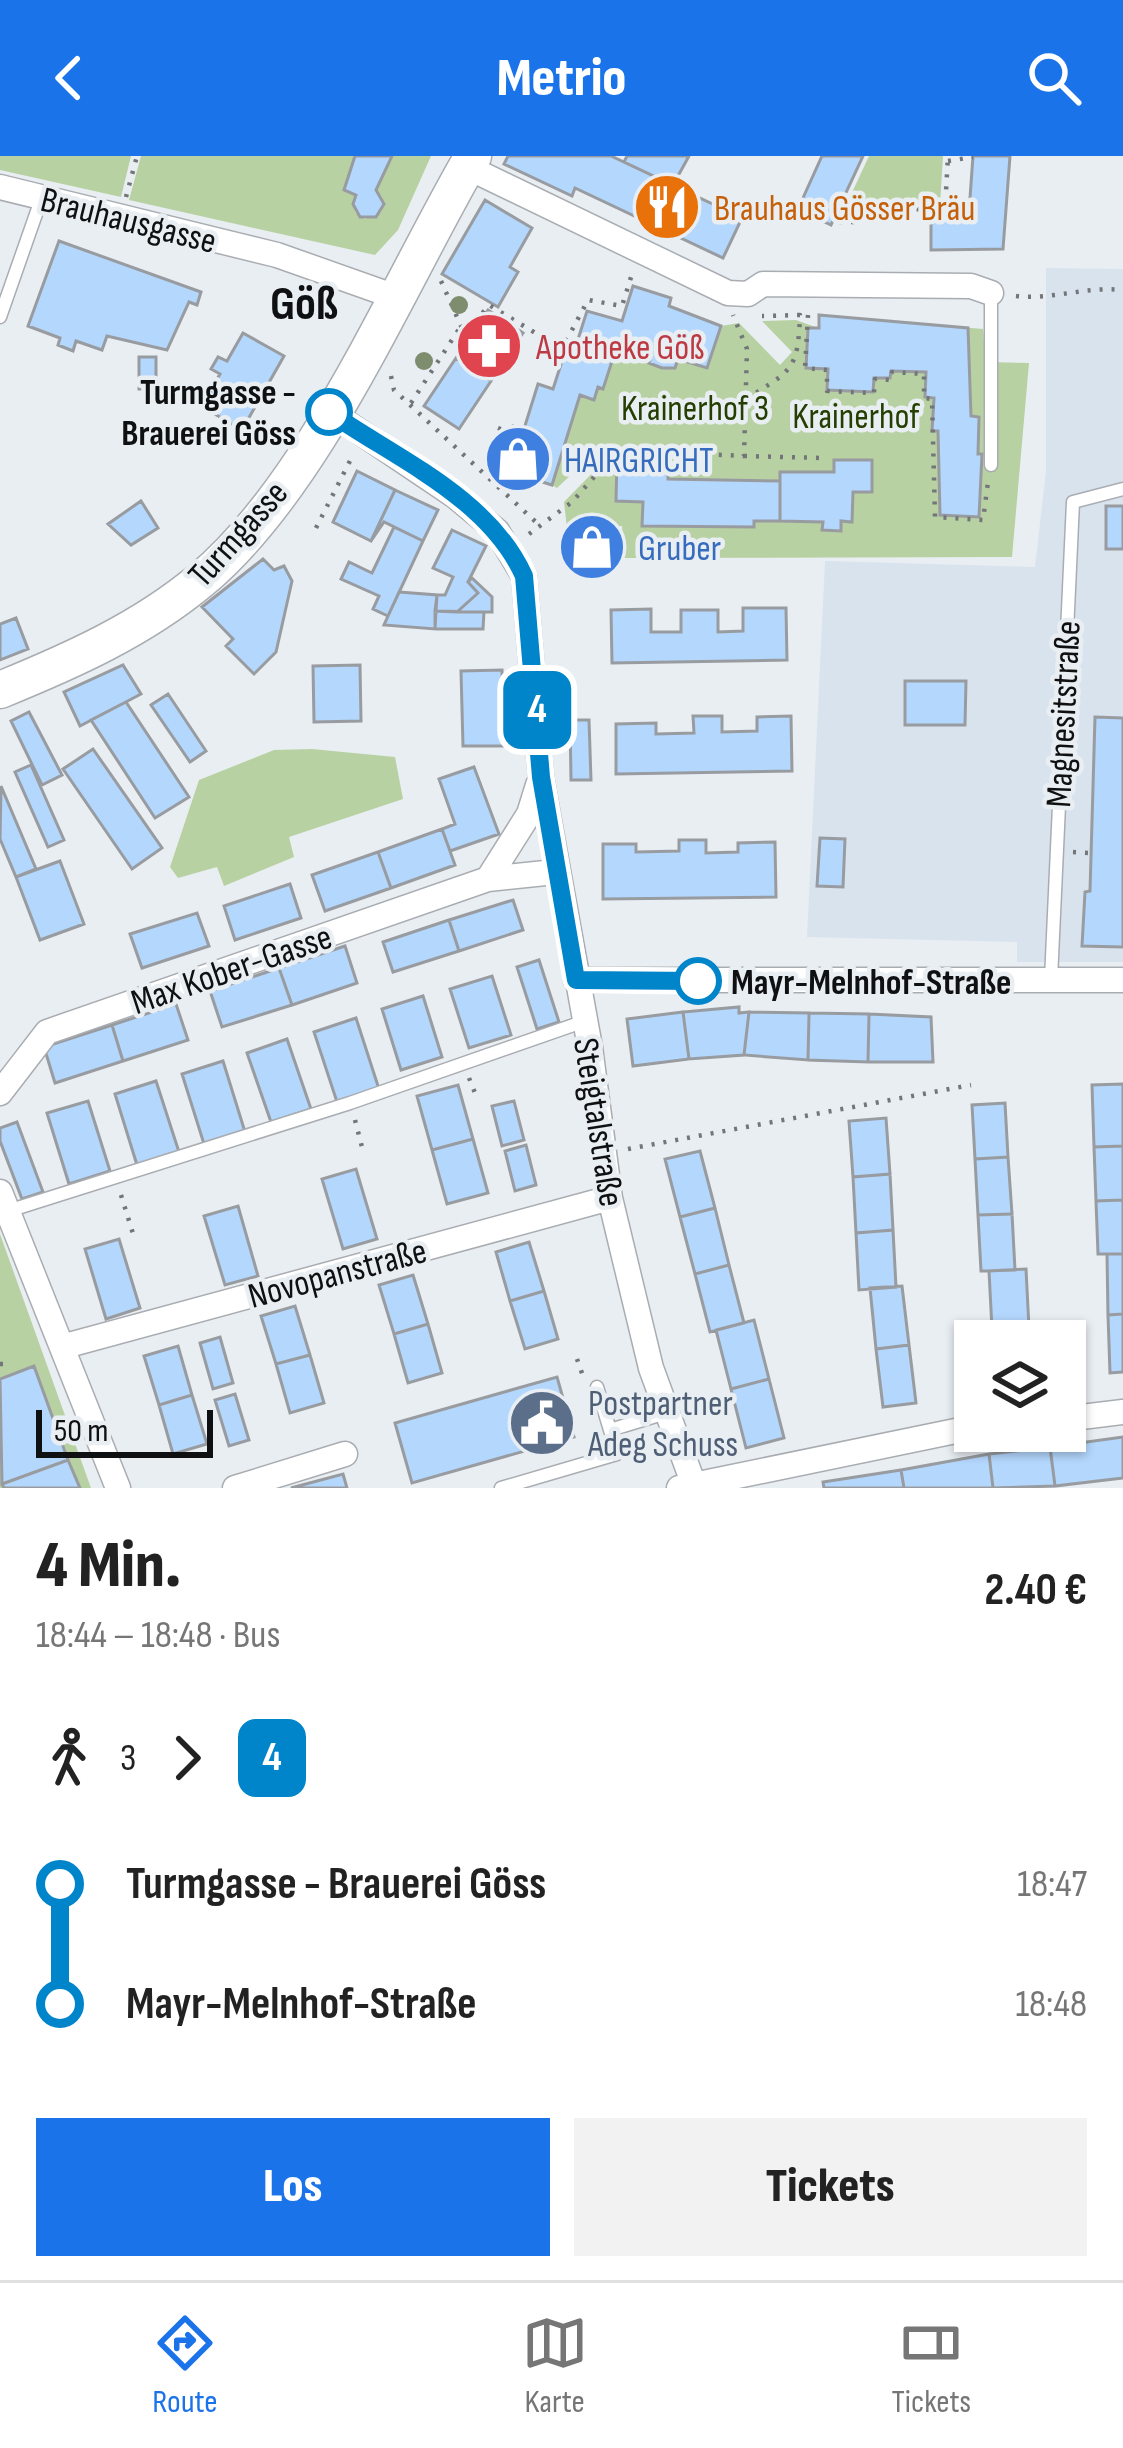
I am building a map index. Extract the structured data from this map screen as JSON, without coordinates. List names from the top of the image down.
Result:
{
  "streets": {
    "main road": ["Turmgasse"],
    "street": [
      "Brauhausgasse",
      "Max Kober-Gasse",
      "Steigtalstraße",
      "Novopanstraße"
    ],
    "lane": ["Magnesitstraße"]
  },
  "crossings": [
    ["Brauhausgasse", "Turmgasse"],
    ["Turmgasse", "Steigtalstraße"],
    ["Max Kober-Gasse", "Steigtalstraße"],
    ["Steigtalstraße", "Novopanstraße"]
  ],
  "districts": ["Göß"],
  "parks": ["Krainerhof 3", "Krainerhof"],
  "places": {
    "restaurant": ["Brauhaus Gösser Bräu"],
    "pharmacy": ["Apotheke Göß"],
    "other": ["Turmgasse - Brauerei Göss", "Mayr-Melnhof-Straße"],
    "shop": ["HAIRGRICHT", "Gruber"],
    "public building": ["Postpartner Adeg Schuss"]
  },
  "lines": ["bus line 4"],
  "scale_bar": "50 m",
  "page": {
    "header": "Metrio",
    "on_map": "4",
    "scale": "50 m",
    "heading": ["4 Min.", "18:44 – 18:48 · Bus", "2.40 €"],
    "legs": ["3", "4"],
    "list": [
      {
        "name": "Turmgasse - Brauerei Göss",
        "value": "18:47"
      },
      {
        "name": "Mayr-Melnhof-Straße",
        "value": "18:48"
      }
    ],
    "buttons": ["Los", "Tickets"],
    "tabs": ["Route", "Karte", "Tickets"]
  }
}
